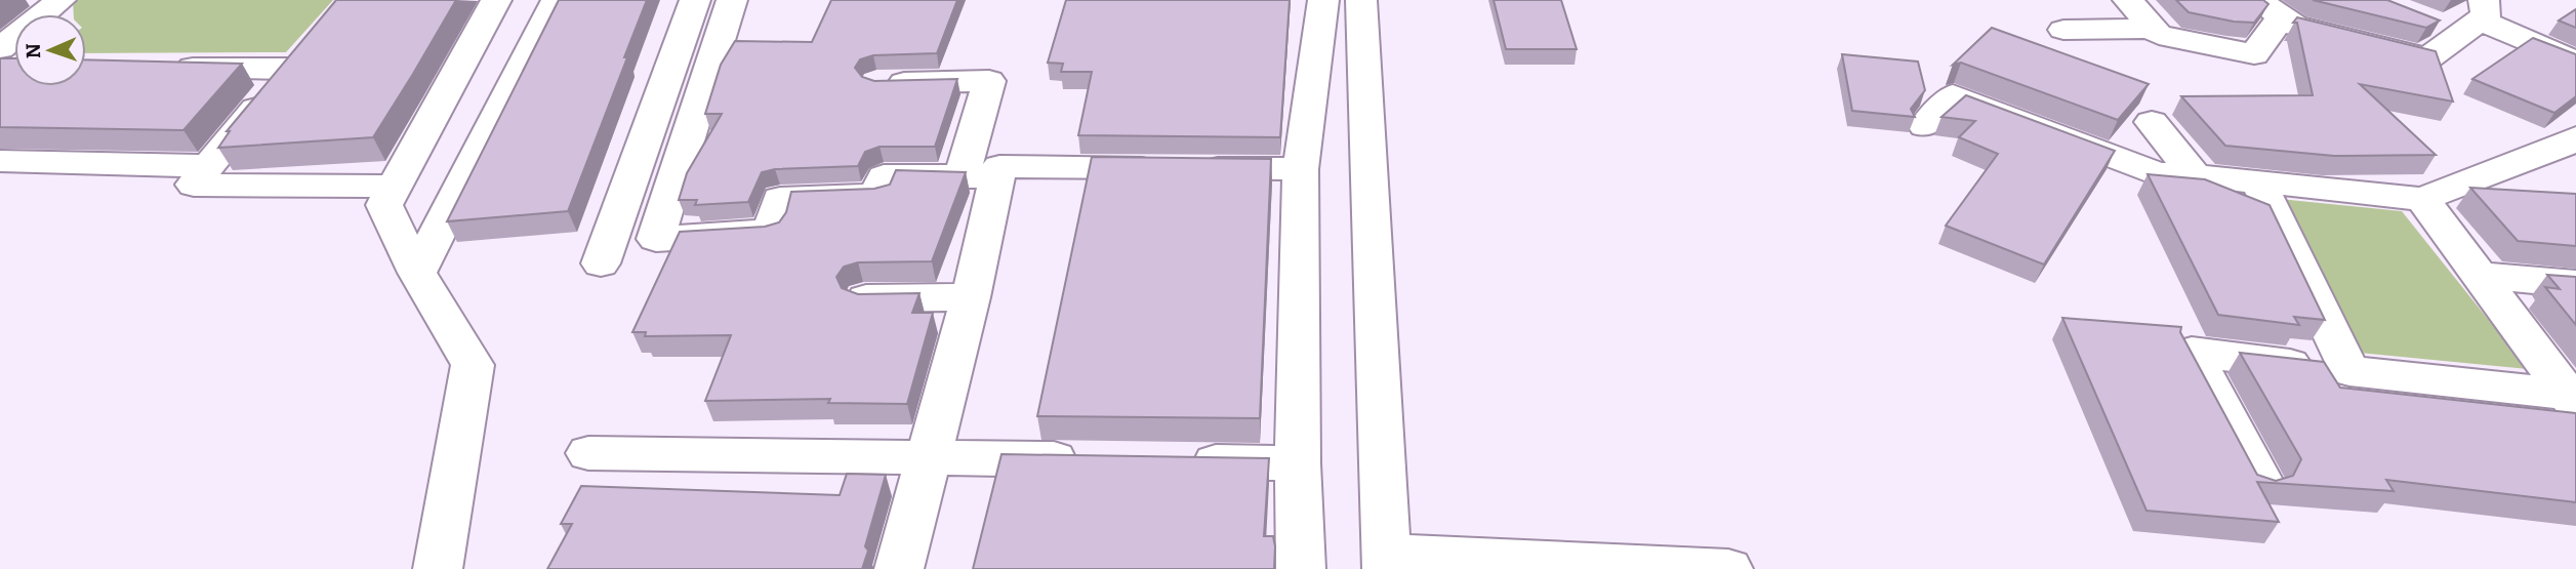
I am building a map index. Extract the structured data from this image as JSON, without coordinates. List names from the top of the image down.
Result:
{
  "north": "left"
}
